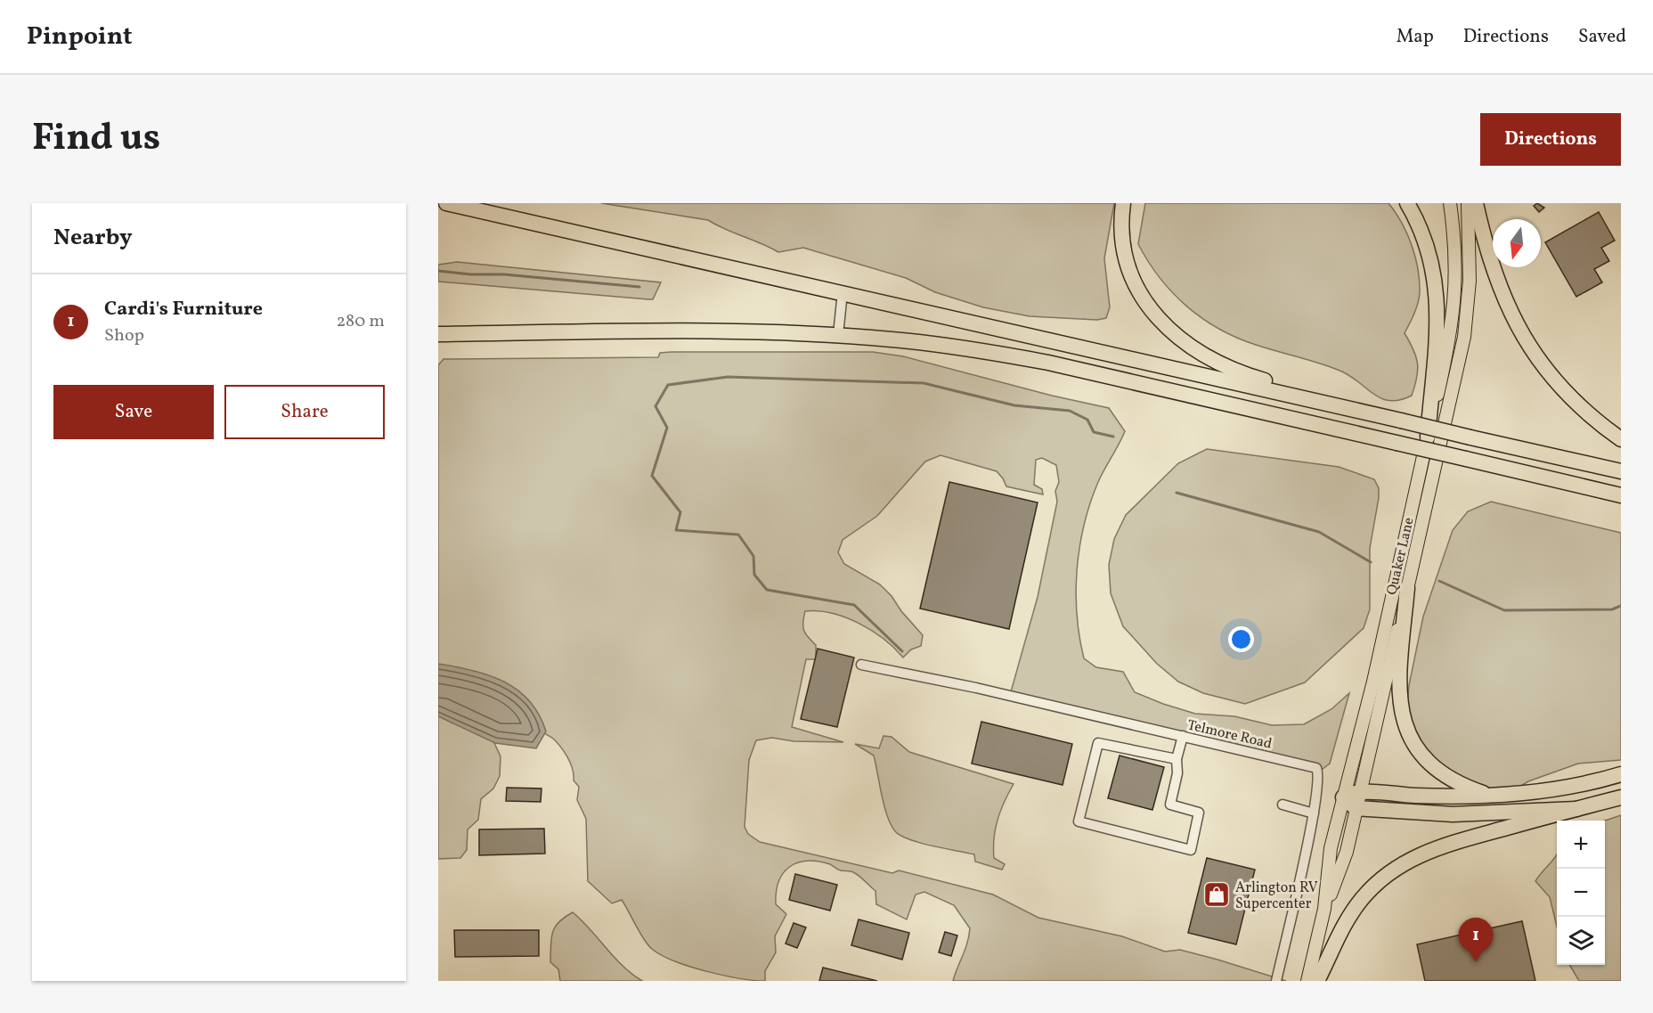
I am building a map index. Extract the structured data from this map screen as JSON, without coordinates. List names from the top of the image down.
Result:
{
  "streets": {
    "main road": ["Quaker Lane"],
    "street": ["Telmore Road"]
  },
  "places": {
    "shop": ["Arlington RV Supercenter"]
  },
  "north": "bottom",
  "page": {
    "header": "Pinpoint",
    "nav": ["Map", "Directions", "Saved"],
    "title": "Find us",
    "buttons": [
      "Directions",
      ["Save", "Share"]
    ],
    "heading": "Nearby",
    "list": [
      {
        "mark": "1",
        "name": "Cardi's Furniture",
        "note": "Shop",
        "value": "280 m"
      }
    ],
    "map_buttons": ["+", "−"],
    "pins": "1"
  }
}
